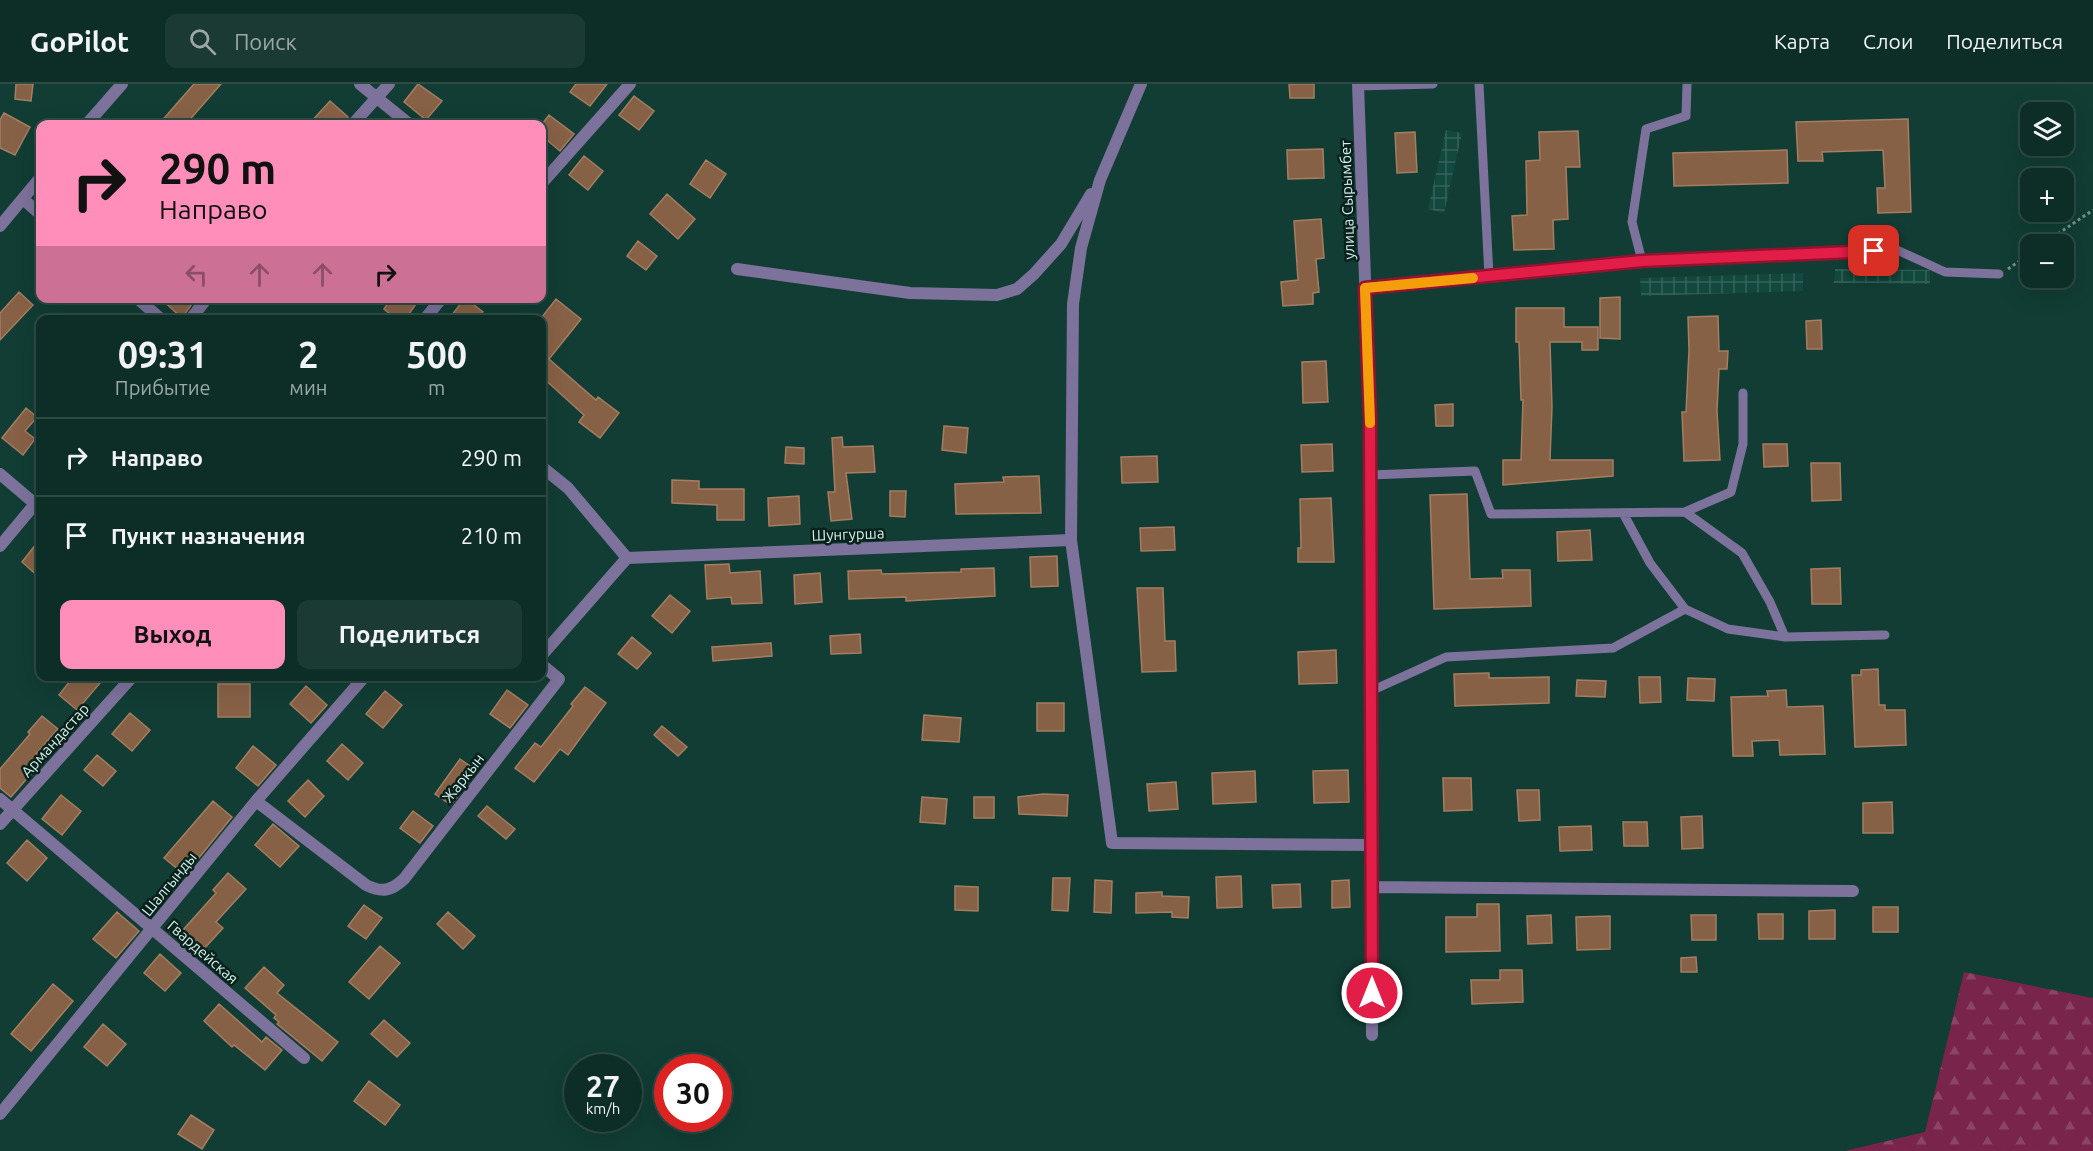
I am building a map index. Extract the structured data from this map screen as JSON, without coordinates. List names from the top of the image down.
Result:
{
  "streets": {
    "street": [
      "улица Сырымбет",
      "Шунгурша",
      "Армандастар",
      "Жаркын",
      "Шалгынды",
      "Гвардейская"
    ]
  },
  "crossings": [
    ["Армандастар", "Гвардейская"],
    ["Жаркын", "Шалгынды"],
    ["Шалгынды", "Гвардейская"]
  ],
  "page": {
    "header": "GoPilot",
    "search": "Поиск",
    "nav": ["Карта", "Слои", "Поделиться"],
    "map_buttons": ["+", "−"],
    "turn": ["290 m", "Направо"],
    "eta": [
      "09:31",
      "Прибытие",
      "2",
      "мин",
      "500",
      "m"
    ],
    "list": [
      {
        "name": "Направо",
        "value": "290 m"
      },
      {
        "name": "Пункт назначения",
        "value": "210 m"
      }
    ],
    "buttons": ["Выход", "Поделиться"],
    "speed": "27 km/h",
    "limit": "30"
  }
}
